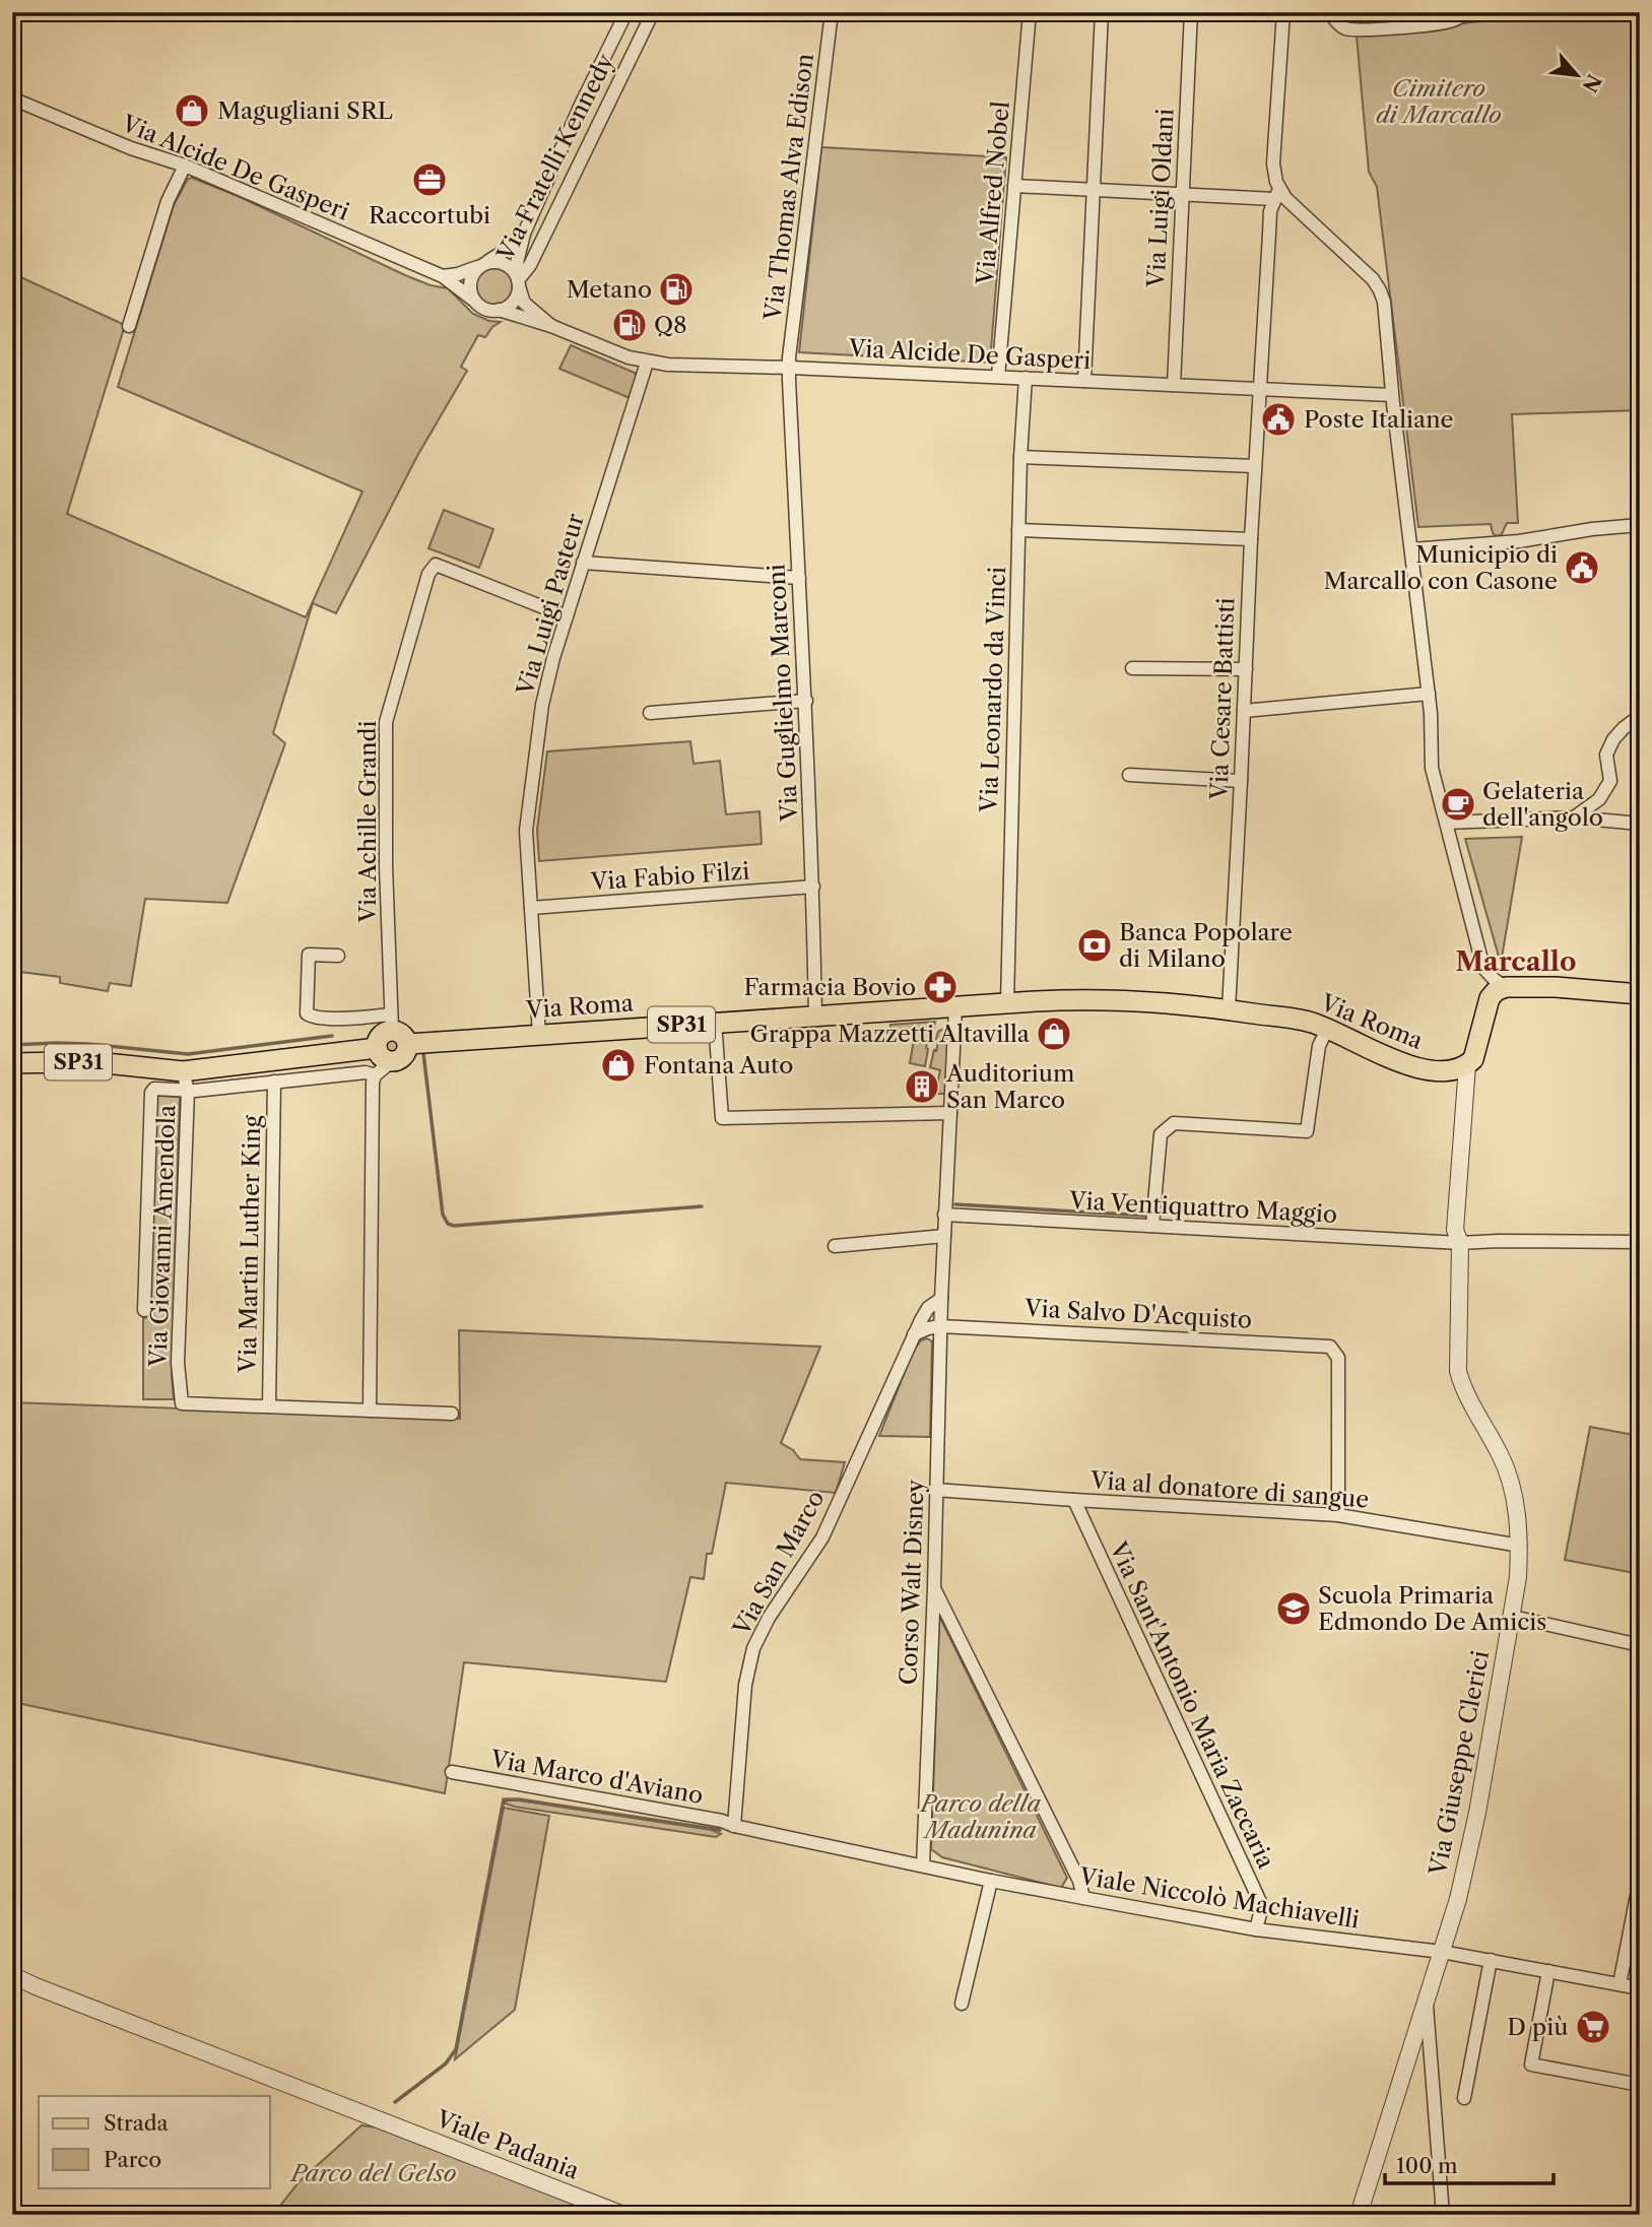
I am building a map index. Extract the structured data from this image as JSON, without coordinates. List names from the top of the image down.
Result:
{
  "streets": {
    "main road": ["Via Roma", "SP31", "Via Giuseppe Clerici"],
    "street": [
      "Via Fratelli Kennedy",
      "Via Alcide De Gasperi",
      "Via Thomas Alva Edison",
      "Via Alfred Nobel",
      "Via Luigi Oldani",
      "Via Luigi Pasteur",
      "Via Leonardo da Vinci",
      "Via Guglielmo Marconi",
      "Via Cesare Battisti",
      "Via Achille Grandi",
      "Via Fabio Filzi",
      "Via Ventiquattro Maggio",
      "Via Giovanni Amendola",
      "Via Martin Luther King",
      "Via Salvo D'Acquisto",
      "Via al donatore di sangue",
      "Via San Marco",
      "Corso Walt Disney",
      "Via Sant'Antonio Maria Zaccaria",
      "Via Marco d'Aviano",
      "Viale Niccolò Machiavelli",
      "Viale Padania"
    ]
  },
  "crossings": [
    ["Via Fratelli Kennedy", "Via Alcide De Gasperi"],
    ["Via Alcide De Gasperi", "Via Thomas Alva Edison"],
    ["Via Alcide De Gasperi", "Via Alfred Nobel"],
    ["Via Alcide De Gasperi", "Via Luigi Oldani"],
    ["Via Alcide De Gasperi", "Via Luigi Pasteur"],
    ["Via Alcide De Gasperi", "Via Leonardo da Vinci"],
    ["Via Alcide De Gasperi", "Via Guglielmo Marconi"],
    ["Via Alcide De Gasperi", "Via Cesare Battisti"],
    ["Via Thomas Alva Edison", "Via Guglielmo Marconi"],
    ["Via Luigi Pasteur", "Via Achille Grandi"],
    ["Via Luigi Pasteur", "Via Fabio Filzi"],
    ["Via Luigi Pasteur", "Via Roma"],
    ["Via Leonardo da Vinci", "Via Roma"],
    ["Via Guglielmo Marconi", "Via Fabio Filzi"],
    ["Via Guglielmo Marconi", "Via Roma"],
    ["Via Cesare Battisti", "Via Roma"],
    ["Via Roma", "Via Giuseppe Clerici"],
    ["SP31", "Via Giovanni Amendola"],
    ["Via Ventiquattro Maggio", "Via Giuseppe Clerici"],
    ["Via Giovanni Amendola", "Via Martin Luther King"],
    ["Via Salvo D'Acquisto", "Via al donatore di sangue"],
    ["Via Salvo D'Acquisto", "Corso Walt Disney"],
    ["Via al donatore di sangue", "Corso Walt Disney"],
    ["Via al donatore di sangue", "Via Sant'Antonio Maria Zaccaria"],
    ["Via al donatore di sangue", "Via Giuseppe Clerici"],
    ["Via San Marco", "Corso Walt Disney"],
    ["Via San Marco", "Via Marco d'Aviano"],
    ["Via San Marco", "Viale Niccolò Machiavelli"],
    ["Corso Walt Disney", "Viale Niccolò Machiavelli"],
    ["Via Sant'Antonio Maria Zaccaria", "Viale Niccolò Machiavelli"],
    ["Via Giuseppe Clerici", "Viale Niccolò Machiavelli"],
    ["Via Marco d'Aviano", "Viale Niccolò Machiavelli"]
  ],
  "districts": ["Marcallo"],
  "parks": ["Cimitero di Marcallo", "Parco della Madunina", "Parco del Gelso"],
  "places": {
    "shop": ["Magugliani SRL", "Grappa Mazzetti Altavilla", "Fontana Auto"],
    "office": ["Raccortubi"],
    "fuel station": ["Metano", "Q8"],
    "public building": ["Poste Italiane", "Municipio di Marcallo con Casone"],
    "cafe": ["Gelateria dell'angolo"],
    "bank": ["Banca Popolare di Milano"],
    "pharmacy": ["Farmacia Bovio"],
    "building": ["Auditorium San Marco"],
    "school or university": ["Scuola Primaria Edmondo De Amicis"],
    "supermarket": ["D più"]
  },
  "legend": ["Strada", "Parco"],
  "scale_bar": "100 m",
  "north": "bottom right"
}
